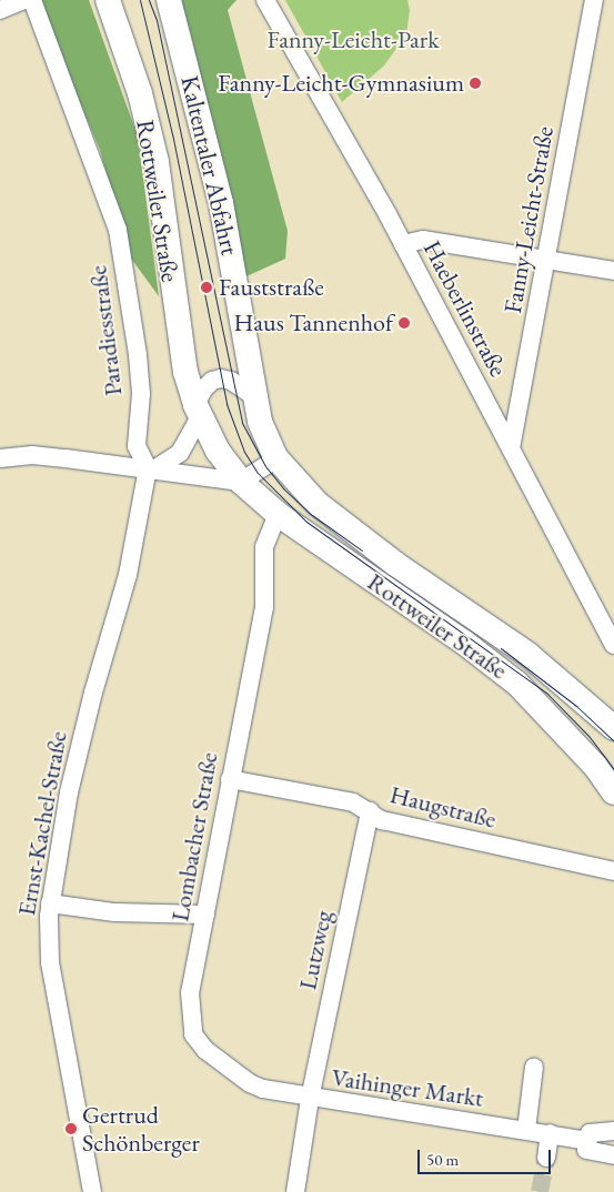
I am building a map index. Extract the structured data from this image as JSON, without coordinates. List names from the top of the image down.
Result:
{
  "streets": {
    "main road": ["Kaltentaler Abfahrt", "Rottweiler Straße"],
    "street": [
      "Fanny-Leicht-Straße",
      "Haeberlinstraße",
      "Paradiesstraße",
      "Haugstraße",
      "Ernst-Kachel-Straße",
      "Lombacher Straße",
      "Lutzweg",
      "Vaihinger Markt"
    ]
  },
  "crossings": [
    ["Kaltentaler Abfahrt", "Rottweiler Straße"],
    ["Rottweiler Straße", "Lombacher Straße"],
    ["Fanny-Leicht-Straße", "Haeberlinstraße"],
    ["Paradiesstraße", "Ernst-Kachel-Straße"],
    ["Haugstraße", "Lombacher Straße"],
    ["Haugstraße", "Lutzweg"],
    ["Lombacher Straße", "Lutzweg"],
    ["Lombacher Straße", "Vaihinger Markt"],
    ["Lutzweg", "Vaihinger Markt"]
  ],
  "parks": ["Fanny-Leicht-Park"],
  "places": [
    "Fanny-Leicht-Gymnasium",
    "Fauststraße",
    "Haus Tannenhof",
    "Gertrud Schönberger"
  ],
  "scale_bar": "50 m"
}
